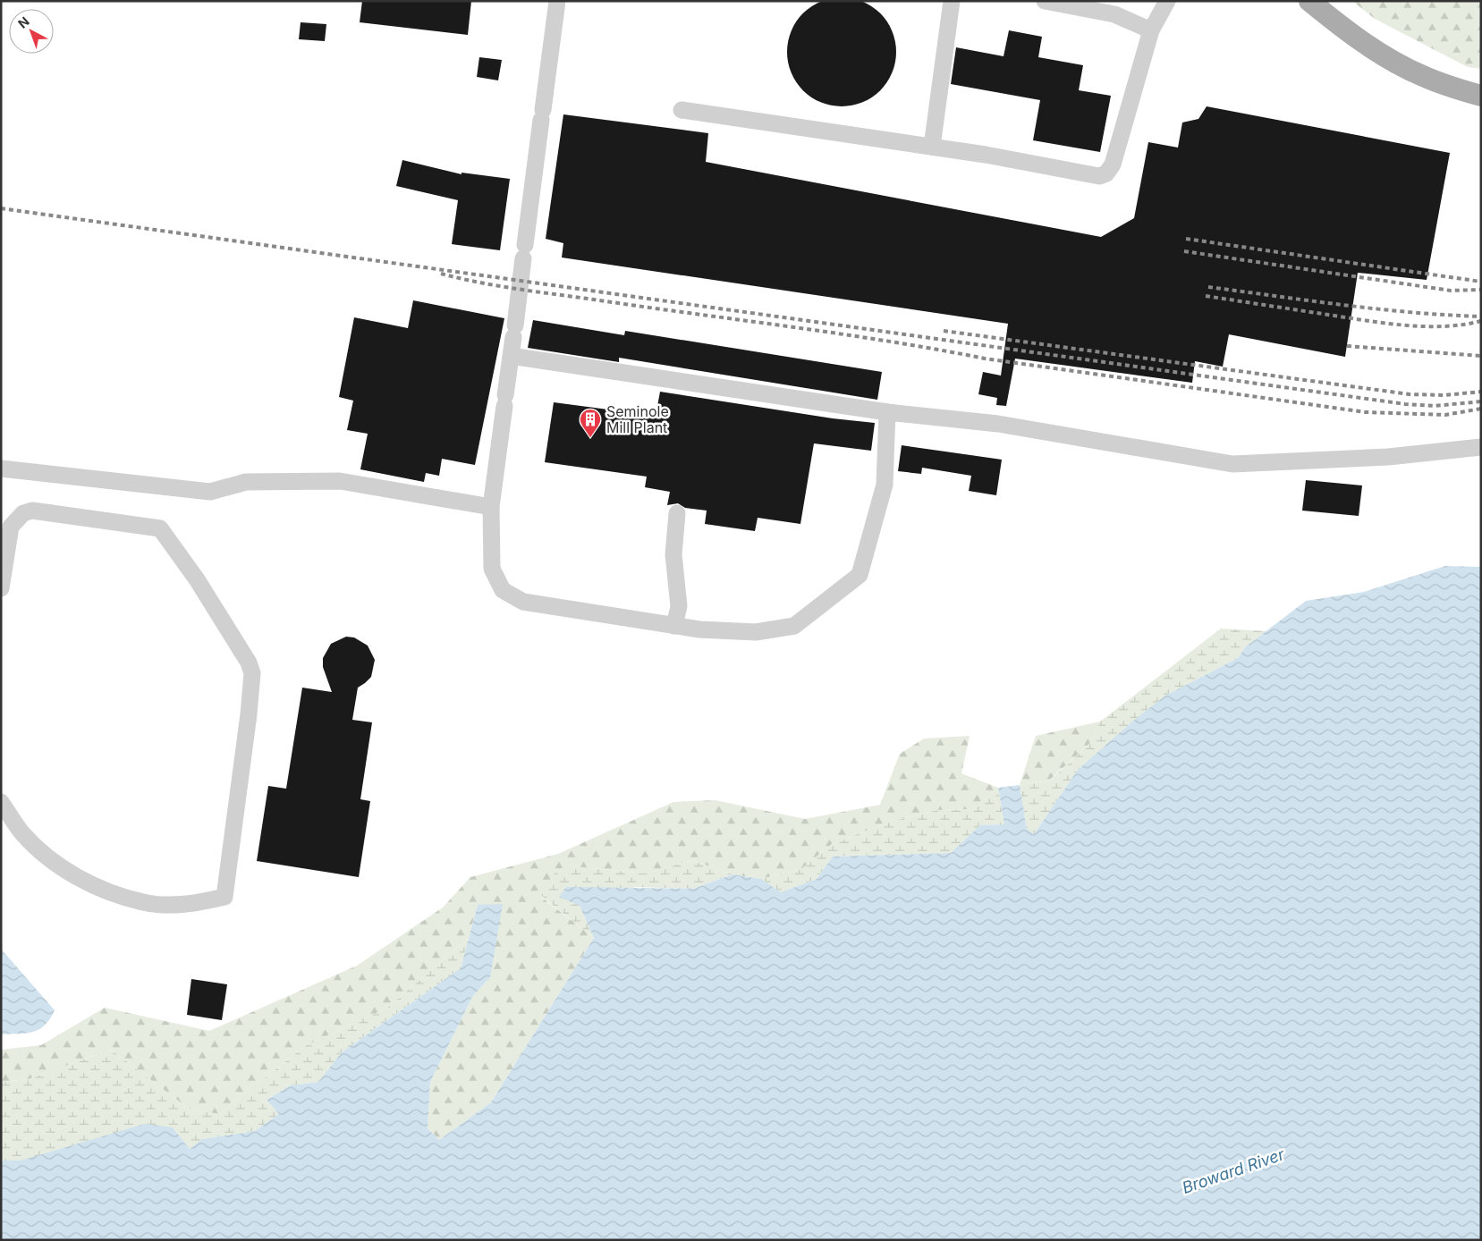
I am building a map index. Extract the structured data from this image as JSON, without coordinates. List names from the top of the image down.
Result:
{
  "water": ["Broward River"],
  "places": {
    "building": ["Seminole Mill Plant"]
  },
  "north": "top left"
}
